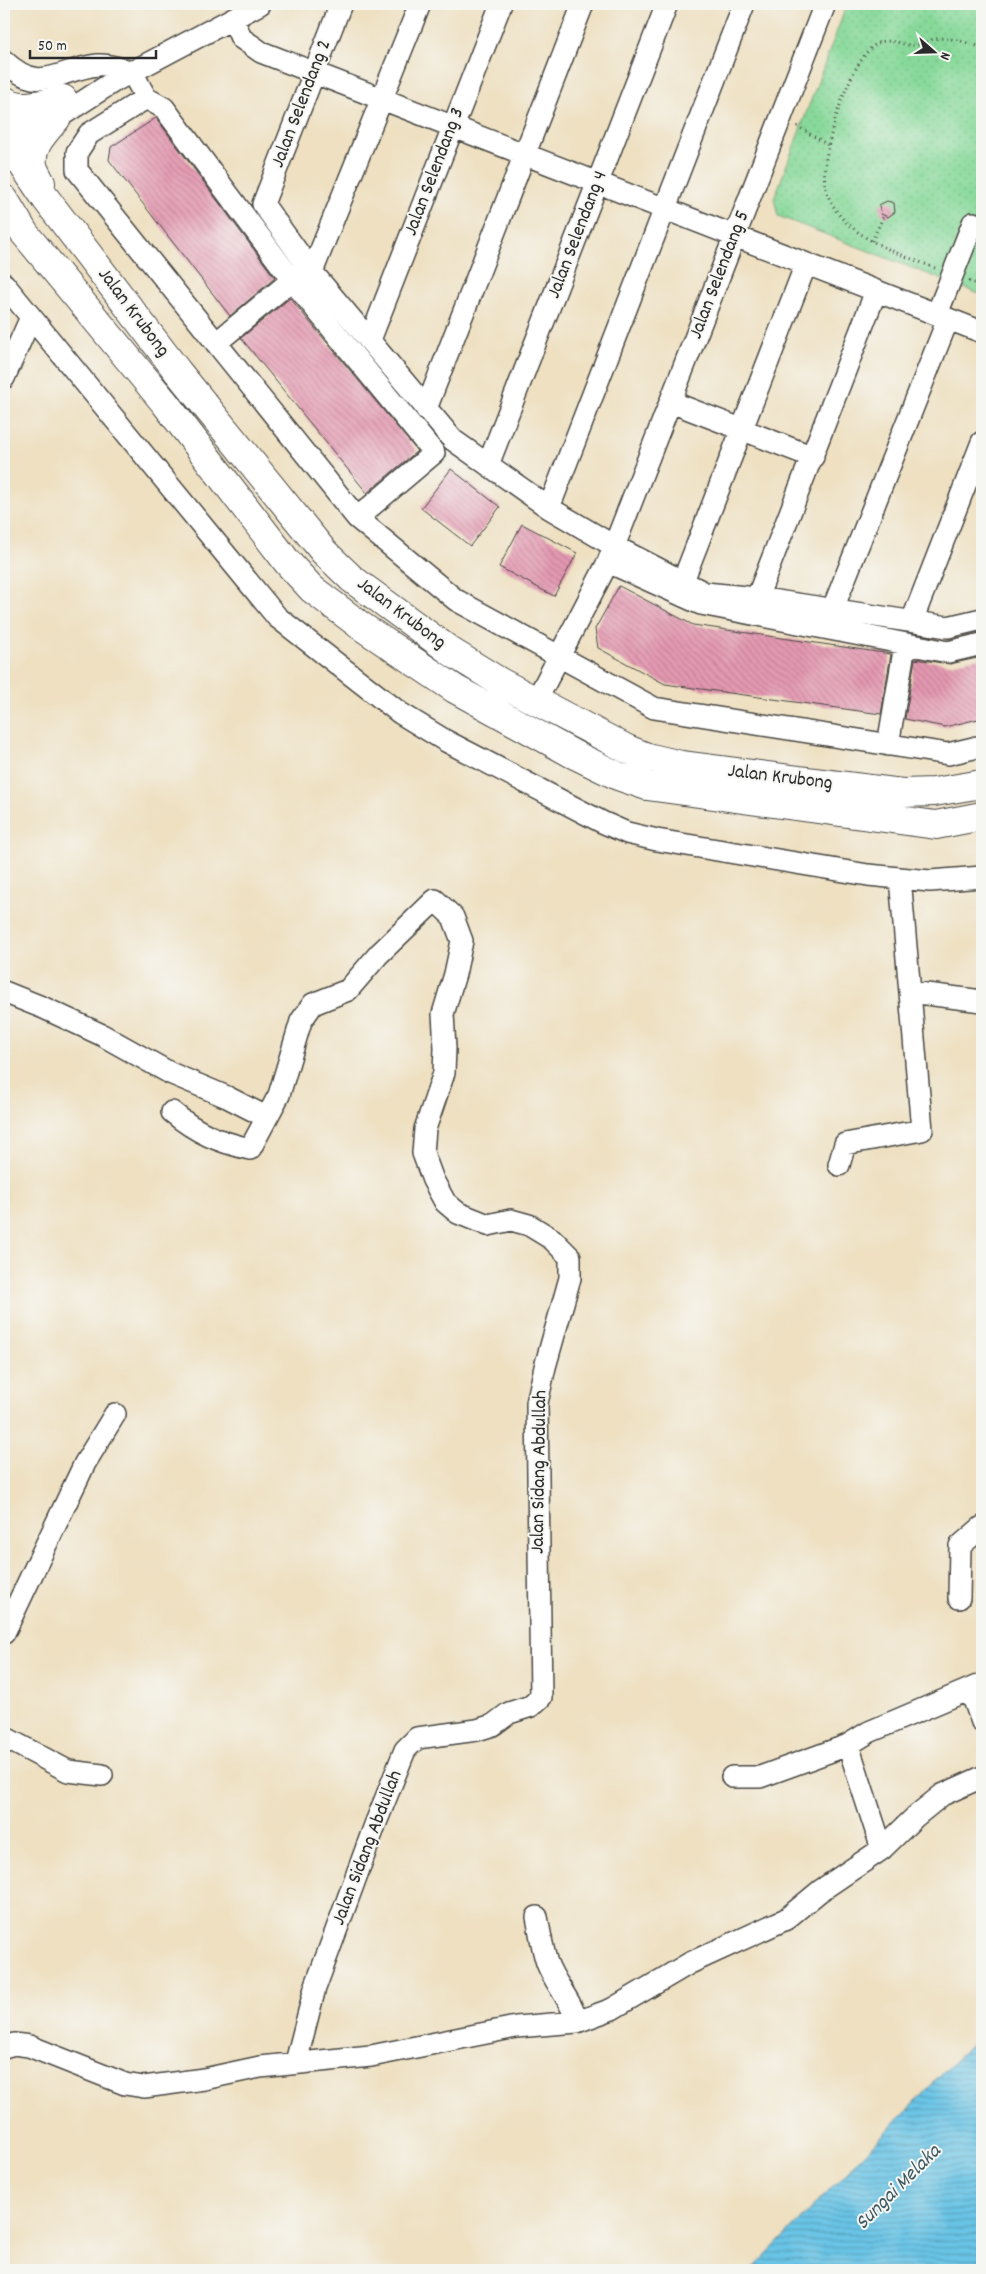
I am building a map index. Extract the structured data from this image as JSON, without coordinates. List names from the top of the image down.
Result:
{
  "streets": {
    "main road": ["Jalan Krubong"],
    "street": [
      "Jalan Selendang 2",
      "Jalan Selendang 3",
      "Jalan Selendang 4",
      "Jalan Selendang 5",
      "Jalan Sidang Abdullah"
    ]
  },
  "crossings": [
    ["Jalan Selendang 5", "Jalan Krubong"]
  ],
  "water": ["Sungai Melaka"],
  "scale_bar": "50 m",
  "north": "right"
}
